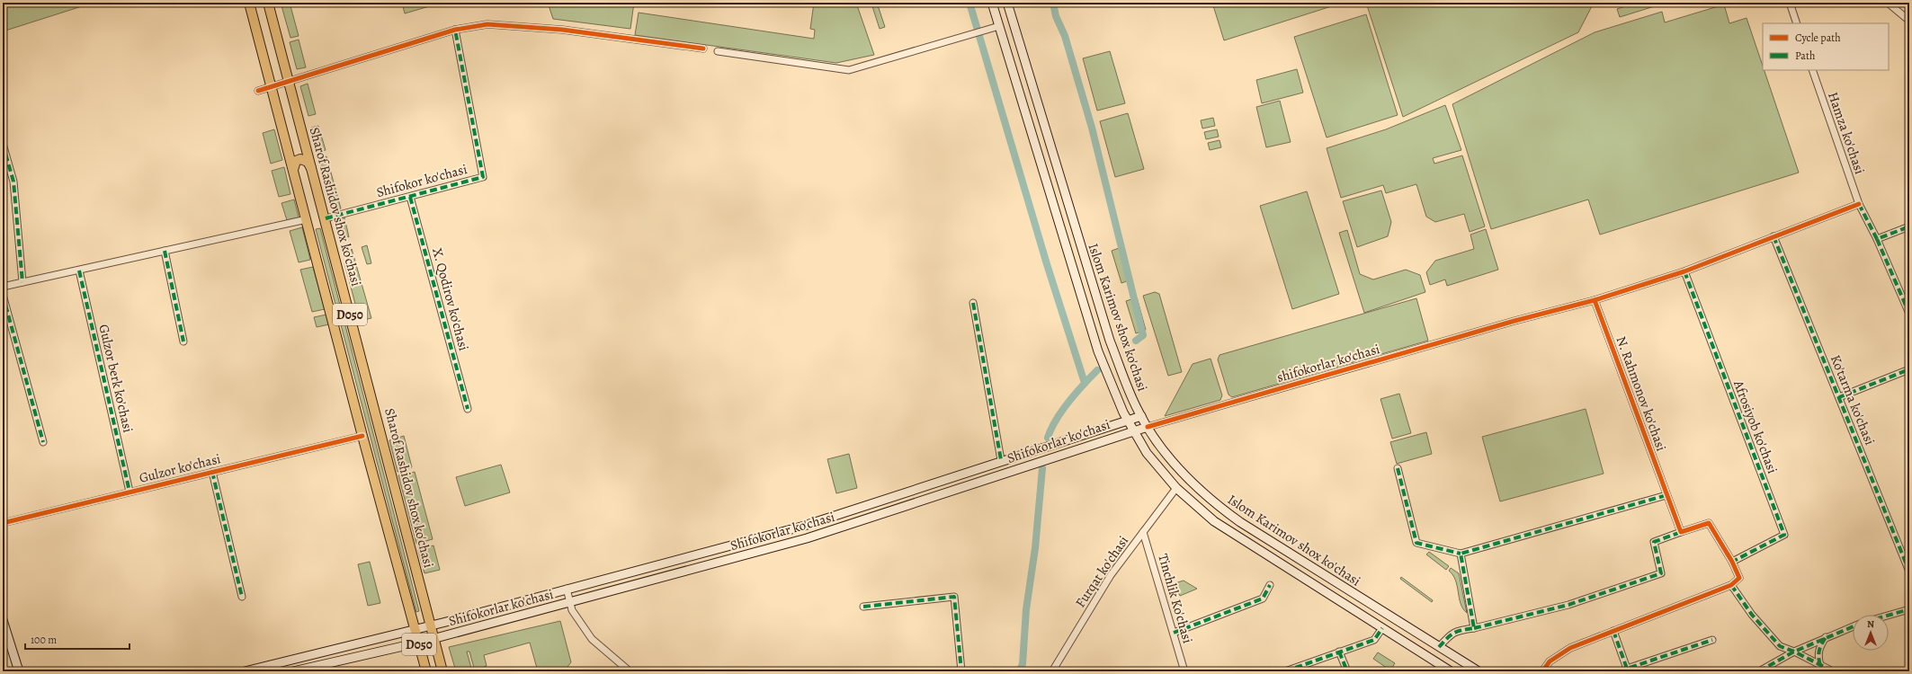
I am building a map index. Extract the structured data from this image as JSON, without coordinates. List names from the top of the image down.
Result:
{
  "streets": {
    "main road": [
      "Sharof Rashidov shox ko'chasi",
      "D050",
      "Islom Karimov shox ko'chasi",
      "Shifokorlar ko'chasi"
    ],
    "street": [
      "Hamza ko'chasi",
      "Shifokor ko'chasi",
      "X. Qodirov ko'chasi",
      "shifokorlar ko'chasi",
      "Gulzor berk ko'chasi",
      "N. Rahmonov ko'chasi",
      "Ko'tarma ko'chasi",
      "Afrosiyob ko'chasi",
      "Gulzor ko'chasi",
      "Furqat ko'chasi",
      "Tinchlik Ko'chasi"
    ]
  },
  "crossings": [
    ["Hamza ko'chasi", "shifokorlar ko'chasi"],
    ["Shifokor ko'chasi", "Sharof Rashidov shox ko'chasi"],
    ["Shifokor ko'chasi", "X. Qodirov ko'chasi"],
    ["Sharof Rashidov shox ko'chasi", "D050"],
    ["Sharof Rashidov shox ko'chasi", "Shifokorlar ko'chasi"],
    ["D050", "Shifokorlar ko'chasi"],
    ["D050", "Gulzor ko'chasi"],
    ["Islom Karimov shox ko'chasi", "shifokorlar ko'chasi"],
    ["Islom Karimov shox ko'chasi", "Shifokorlar ko'chasi"],
    ["Islom Karimov shox ko'chasi", "Furqat ko'chasi"],
    ["shifokorlar ko'chasi", "N. Rahmonov ko'chasi"],
    ["shifokorlar ko'chasi", "Ko'tarma ko'chasi"],
    ["shifokorlar ko'chasi", "Afrosiyob ko'chasi"],
    ["shifokorlar ko'chasi", "Shifokorlar ko'chasi"],
    ["Gulzor berk ko'chasi", "Gulzor ko'chasi"],
    ["Furqat ko'chasi", "Tinchlik Ko'chasi"]
  ],
  "legend": ["Cycle path", "Path"],
  "scale_bar": "100 m",
  "north": "top"
}
